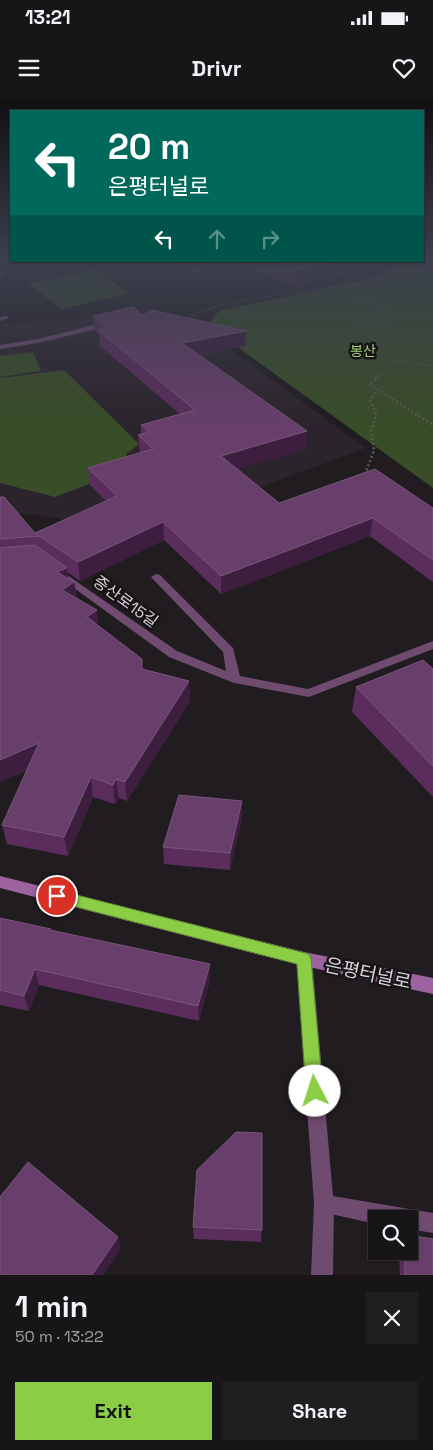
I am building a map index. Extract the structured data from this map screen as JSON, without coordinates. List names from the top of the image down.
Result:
{
  "streets": {
    "main road": ["은평터널로"],
    "street": ["증산로15길"]
  },
  "parks": ["봉산"],
  "page": {
    "status": "13:21",
    "header": "Drivr",
    "turn": ["20 m", "은평터널로"],
    "heading": ["1 min", "50 m · 13:22"],
    "buttons": ["Exit", "Share"]
  }
}
